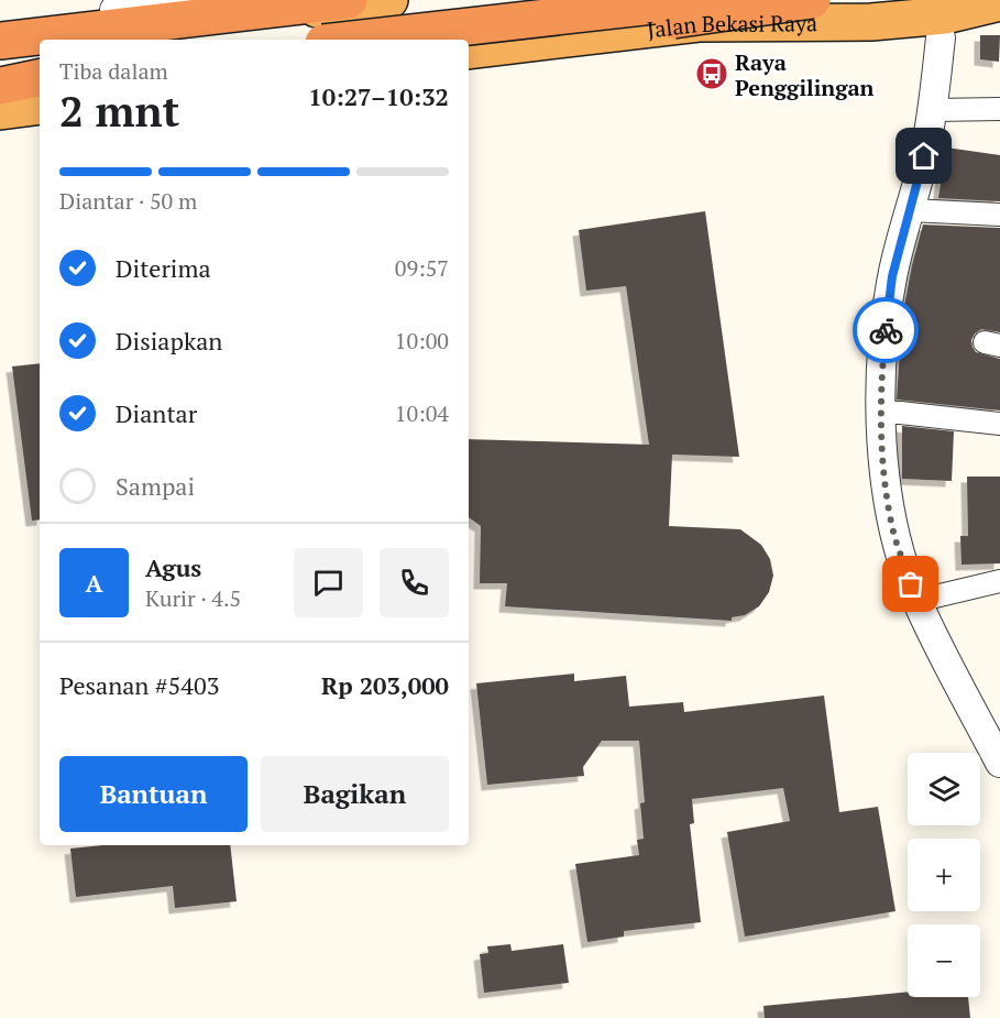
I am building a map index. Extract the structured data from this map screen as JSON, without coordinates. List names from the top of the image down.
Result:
{
  "streets": {
    "highway": ["Jalan Bekasi Raya"]
  },
  "places": {
    "bus stop": ["Raya Penggilingan"]
  },
  "page": {
    "heading": ["2 mnt", "Tiba dalam", "10:27–10:32"],
    "panel": [
      "Agus",
      "Kurir · 4.5",
      "Pesanan #5403",
      "Rp 203,000"
    ],
    "bar": "Diantar · 50 m",
    "list": [
      ["Diterima", "09:57"],
      ["Disiapkan", "10:00"],
      ["Diantar", "10:04"],
      "Sampai"
    ],
    "round": "A",
    "buttons": ["Bantuan", "Bagikan"],
    "map_buttons": ["+", "−"]
  }
}
